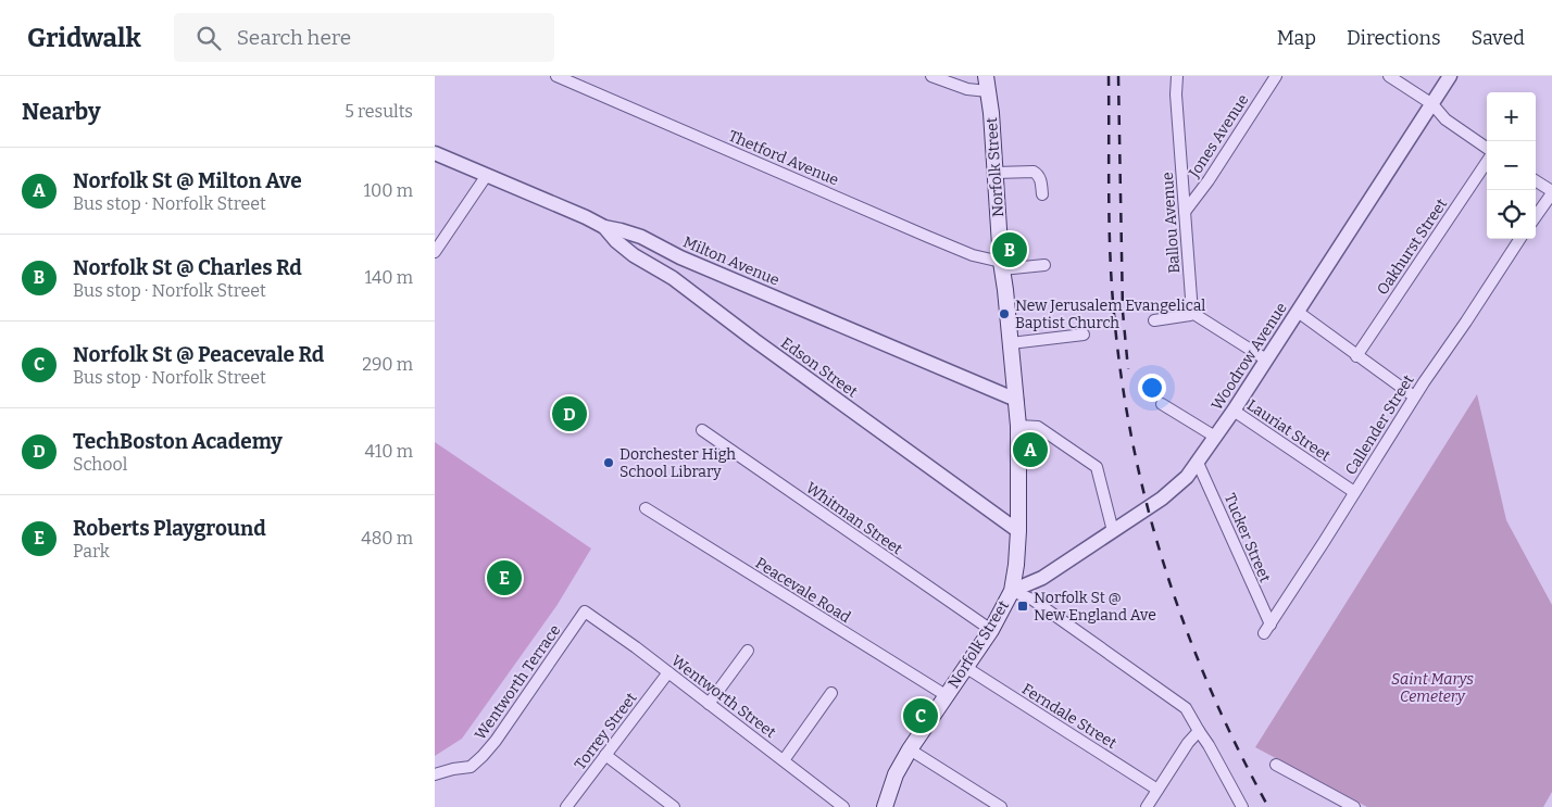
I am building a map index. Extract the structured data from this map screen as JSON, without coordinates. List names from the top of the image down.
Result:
{
  "streets": {
    "main road": ["Norfolk Street"],
    "street": [
      "Jones Avenue",
      "Thetford Avenue",
      "Ballou Avenue",
      "Oakhurst Street",
      "Milton Avenue",
      "Woodrow Avenue",
      "Edson Street",
      "Callender Street",
      "Lauriat Street",
      "Whitman Street",
      "Tucker Street",
      "Peacevale Road",
      "Wentworth Terrace",
      "Wentworth Street",
      "Ferndale Street",
      "Torrey Street"
    ]
  },
  "crossings": [
    ["Jones Avenue", "Ballou Avenue"],
    ["Thetford Avenue", "Norfolk Street"],
    ["Norfolk Street", "Milton Avenue"],
    ["Norfolk Street", "Woodrow Avenue"],
    ["Norfolk Street", "Edson Street"],
    ["Norfolk Street", "Whitman Street"],
    ["Norfolk Street", "Peacevale Road"],
    ["Norfolk Street", "Ferndale Street"],
    ["Milton Avenue", "Edson Street"],
    ["Woodrow Avenue", "Lauriat Street"],
    ["Woodrow Avenue", "Tucker Street"],
    ["Callender Street", "Lauriat Street"],
    ["Callender Street", "Tucker Street"],
    ["Wentworth Terrace", "Wentworth Street"],
    ["Wentworth Street", "Torrey Street"]
  ],
  "parks": ["Saint Marys Cemetery"],
  "places": {
    "other": ["New Jerusalem Evangelical Baptist Church", "Dorchester High School Library"],
    "transit": ["Norfolk St @ New England Ave"]
  },
  "page": {
    "header": "Gridwalk",
    "search": "Search here",
    "nav": ["Map", "Directions", "Saved"],
    "heading": ["Nearby", "5 results"],
    "map_buttons": ["+", "−"],
    "list": [
      {
        "mark": "A",
        "name": "Norfolk St @ Milton Ave",
        "note": "Bus stop · Norfolk Street",
        "value": "100 m"
      },
      {
        "mark": "B",
        "name": "Norfolk St @ Charles Rd",
        "note": "Bus stop · Norfolk Street",
        "value": "140 m"
      },
      {
        "mark": "C",
        "name": "Norfolk St @ Peacevale Rd",
        "note": "Bus stop · Norfolk Street",
        "value": "290 m"
      },
      {
        "mark": "D",
        "name": "TechBoston Academy",
        "note": "School",
        "value": "410 m"
      },
      {
        "mark": "E",
        "name": "Roberts Playground",
        "note": "Park",
        "value": "480 m"
      }
    ],
    "pins": [
      "B",
      "D",
      "A",
      "E",
      "C"
    ]
  }
}
